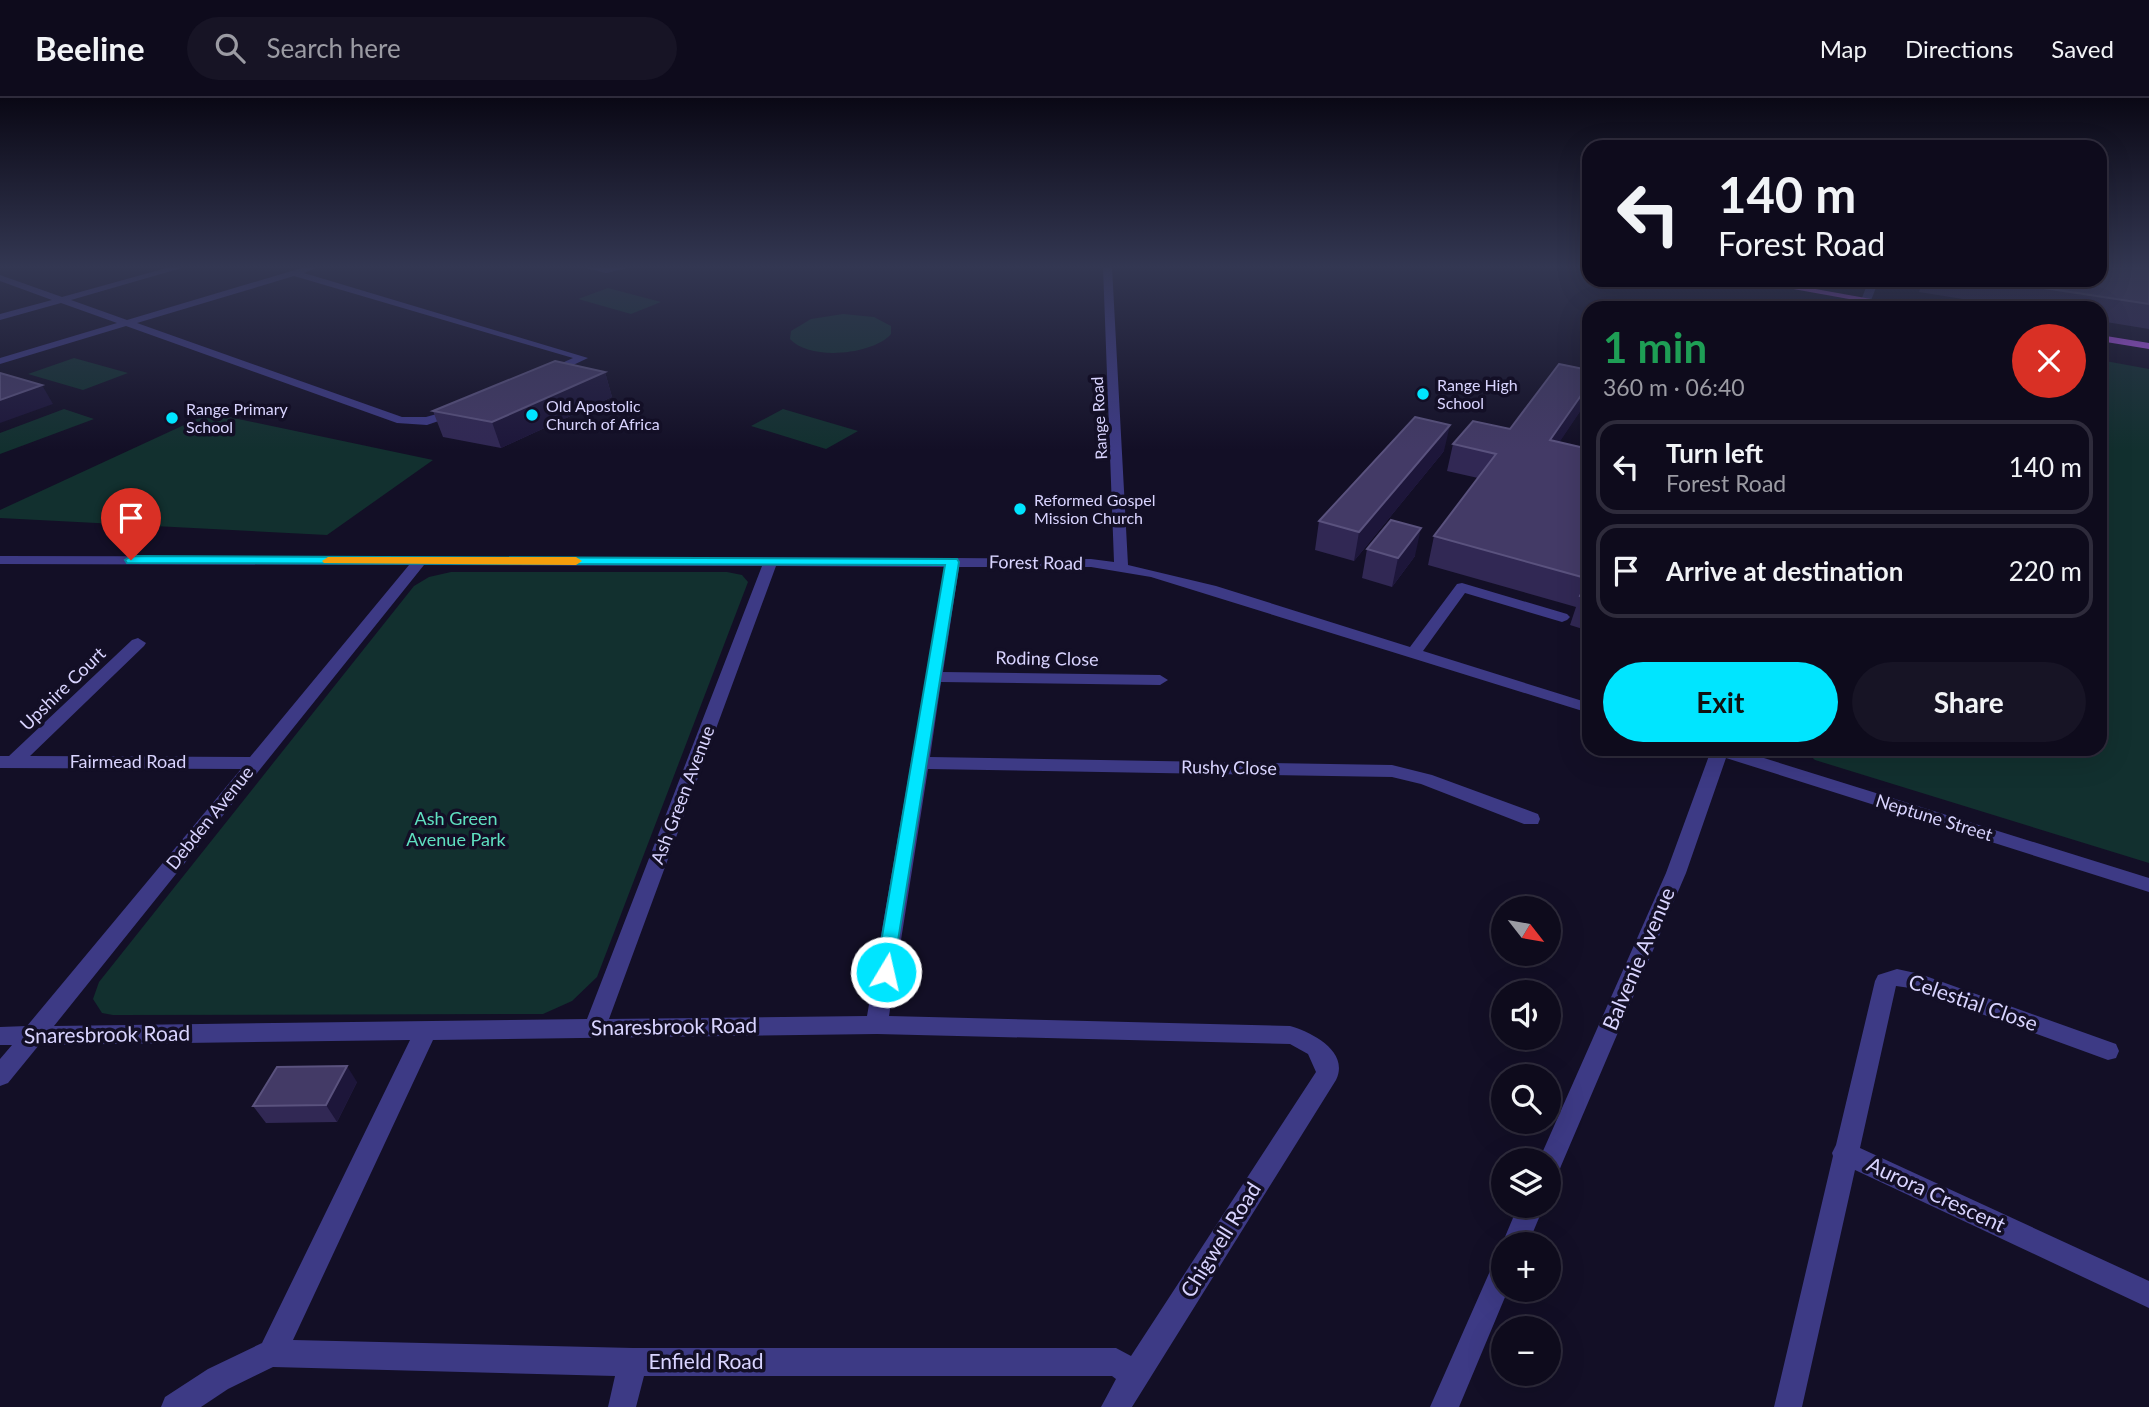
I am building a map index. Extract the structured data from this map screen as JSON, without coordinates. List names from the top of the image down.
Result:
{
  "streets": {
    "street": [
      "Range Road",
      "Forest Road",
      "Roding Close",
      "Upshire Court",
      "Fairmead Road",
      "Rushy Close",
      "Ash Green Avenue",
      "Debden Avenue",
      "Neptune Street",
      "Balvenie Avenue",
      "Celestial Close",
      "Snaresbrook Road",
      "Aurora Crescent",
      "Chigwell Road",
      "Enfield Road"
    ]
  },
  "crossings": [
    ["Range Road", "Forest Road"],
    ["Forest Road", "Ash Green Avenue"],
    ["Forest Road", "Debden Avenue"],
    ["Upshire Court", "Fairmead Road"],
    ["Fairmead Road", "Debden Avenue"],
    ["Ash Green Avenue", "Snaresbrook Road"],
    ["Debden Avenue", "Snaresbrook Road"],
    ["Celestial Close", "Aurora Crescent"],
    ["Snaresbrook Road", "Chigwell Road"],
    ["Chigwell Road", "Enfield Road"]
  ],
  "parks": ["Ash Green Avenue Park"],
  "places": [
    "Range High School",
    "Old Apostolic Church of Africa",
    "Range Primary School",
    "Reformed Gospel Mission Church"
  ],
  "north": "bottom right",
  "page": {
    "header": "Beeline",
    "search": "Search here",
    "nav": ["Map", "Directions", "Saved"],
    "turn": ["140 m", "Forest Road"],
    "heading": ["1 min", "360 m · 06:40"],
    "list": [
      {
        "name": "Turn left",
        "note": "Forest Road",
        "value": "140 m"
      },
      {
        "name": "Arrive at destination",
        "value": "220 m"
      }
    ],
    "buttons": ["Exit", "Share"],
    "map_buttons": ["+", "−"]
  }
}
